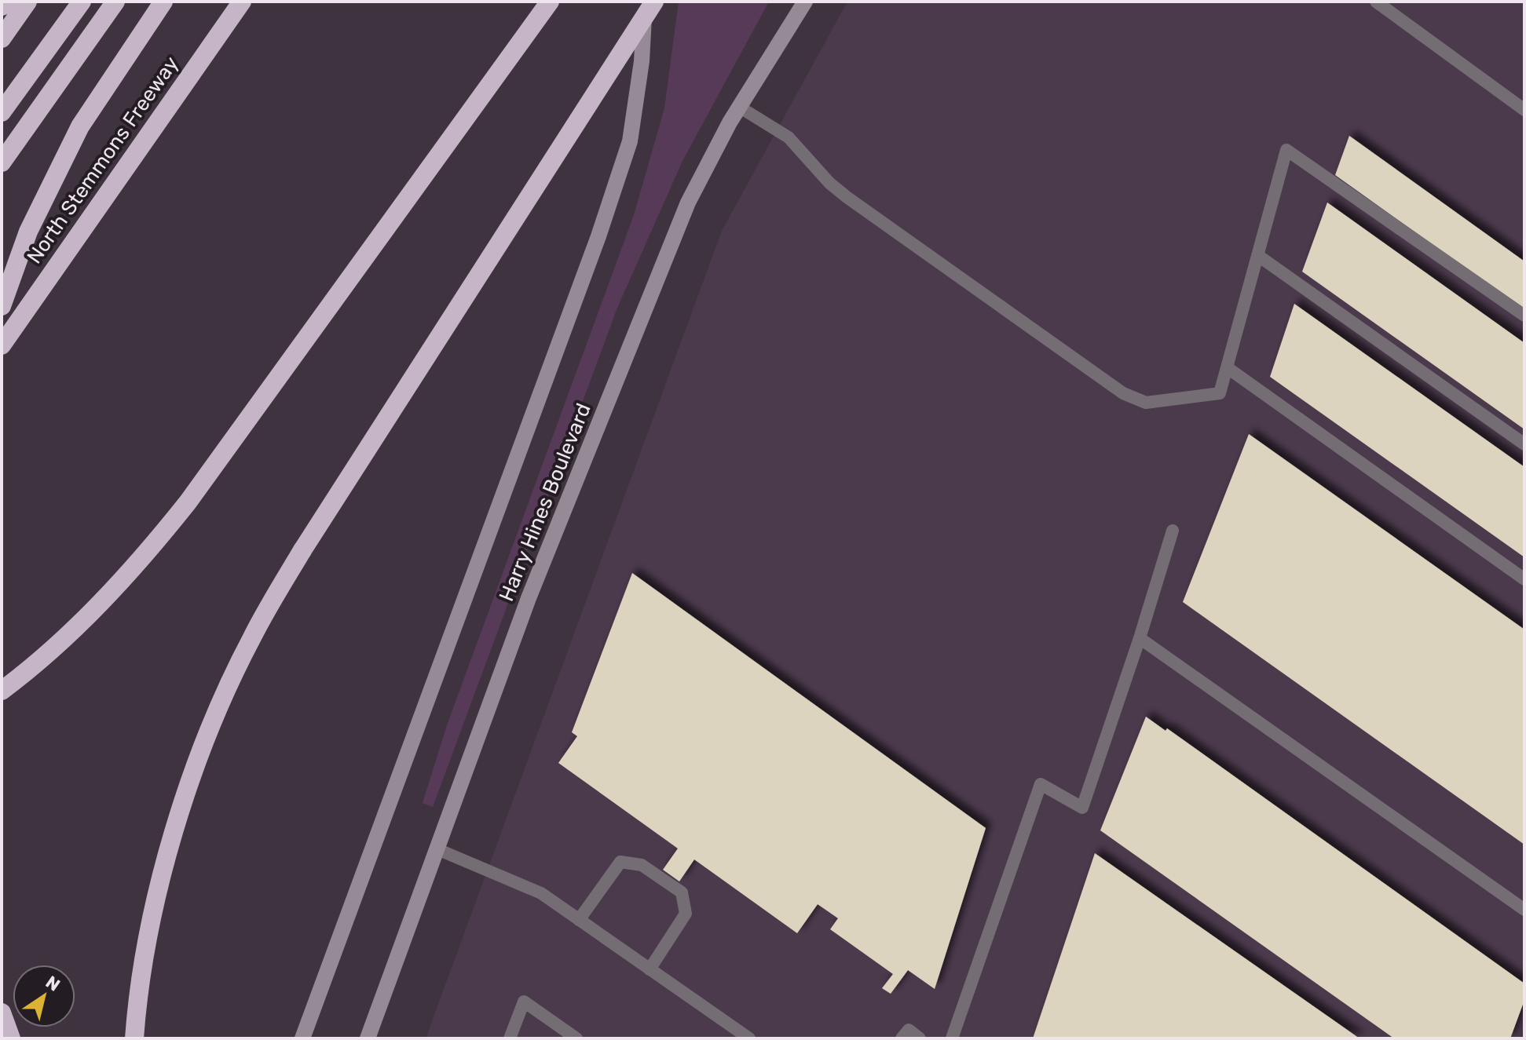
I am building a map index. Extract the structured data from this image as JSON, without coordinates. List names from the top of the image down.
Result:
{
  "streets": {
    "highway": ["North Stemmons Freeway"],
    "main road": ["Harry Hines Boulevard"]
  },
  "north": "top right"
}
